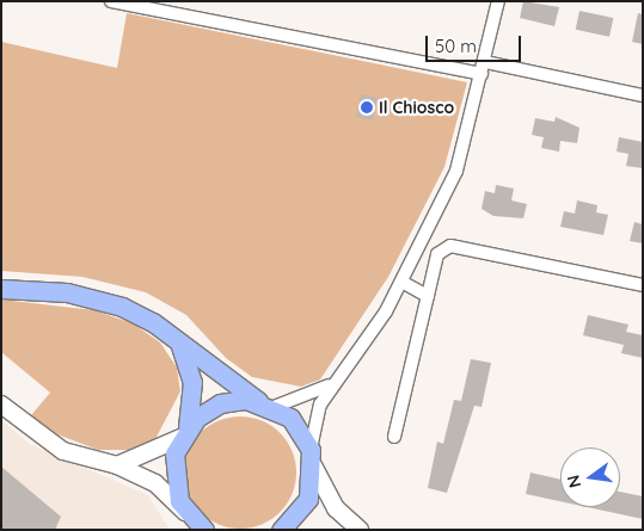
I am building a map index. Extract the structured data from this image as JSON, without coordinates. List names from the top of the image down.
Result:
{
  "places": ["Il Chiosco"],
  "scale_bar": "50 m",
  "north": "left"
}
